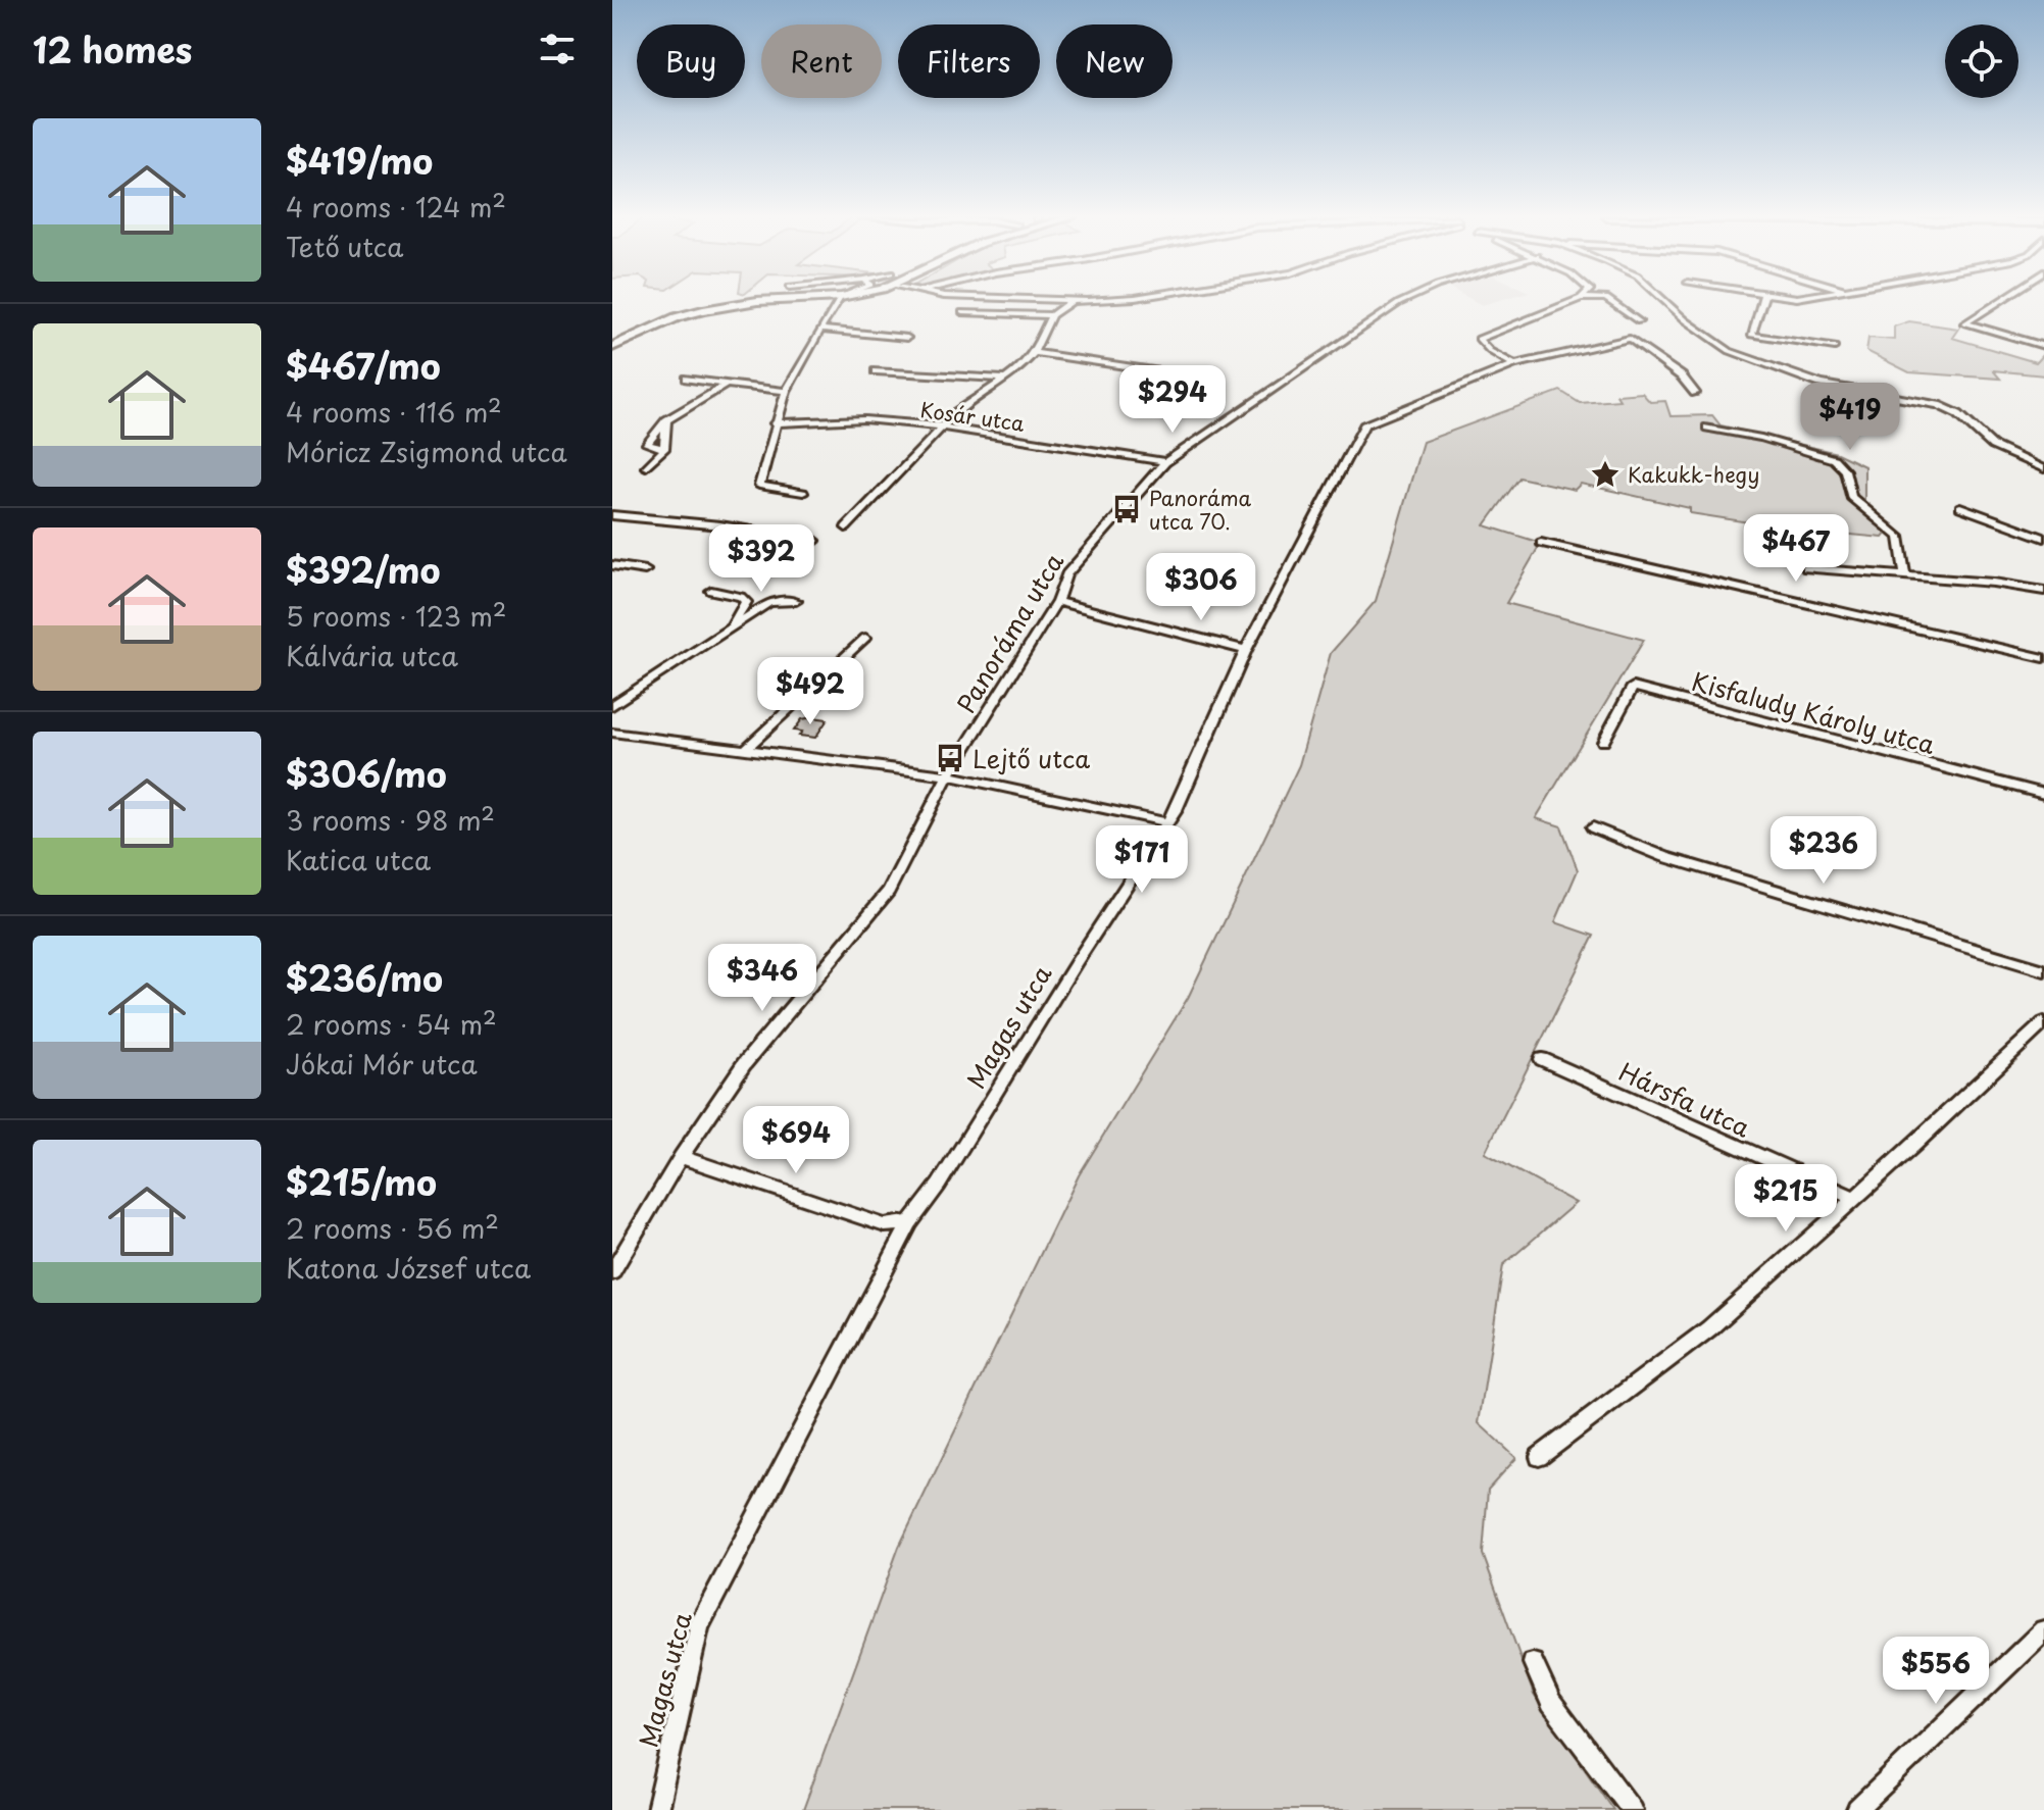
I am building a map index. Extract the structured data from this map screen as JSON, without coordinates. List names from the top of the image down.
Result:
{
  "streets": {
    "street": [
      "Kosár utca",
      "Panoráma utca",
      "Kisfaludy Károly utca",
      "Magas utca",
      "Hársfa utca"
    ]
  },
  "crossings": [
    ["Kosár utca", "Panoráma utca"]
  ],
  "places": {
    "place": ["Kakukk-hegy"],
    "bus stop": ["Panoráma utca 70.", "Lejtő utca"]
  },
  "page": {
    "heading": "12 homes",
    "chip": [
      "Buy",
      "Rent",
      "Filters",
      "New"
    ],
    "list": [
      {
        "name": "$419/mo",
        "note": "4 rooms · 124 m² · Tető utca"
      },
      {
        "name": "$467/mo",
        "note": "4 rooms · 116 m² · Móricz Zsigmond utca"
      },
      {
        "name": "$392/mo",
        "note": "5 rooms · 123 m² · Kálvária utca"
      },
      {
        "name": "$306/mo",
        "note": "3 rooms · 98 m² · Katica utca"
      },
      {
        "name": "$236/mo",
        "note": "2 rooms · 54 m² · Jókai Mór utca"
      },
      {
        "name": "$215/mo",
        "note": "2 rooms · 56 m² · Katona József utca"
      }
    ],
    "price": [
      "$294",
      "$419",
      "$467",
      "$392",
      "$306",
      "$492",
      "$236",
      "$171",
      "$346",
      "$694",
      "$215",
      "$556"
    ]
  }
}
